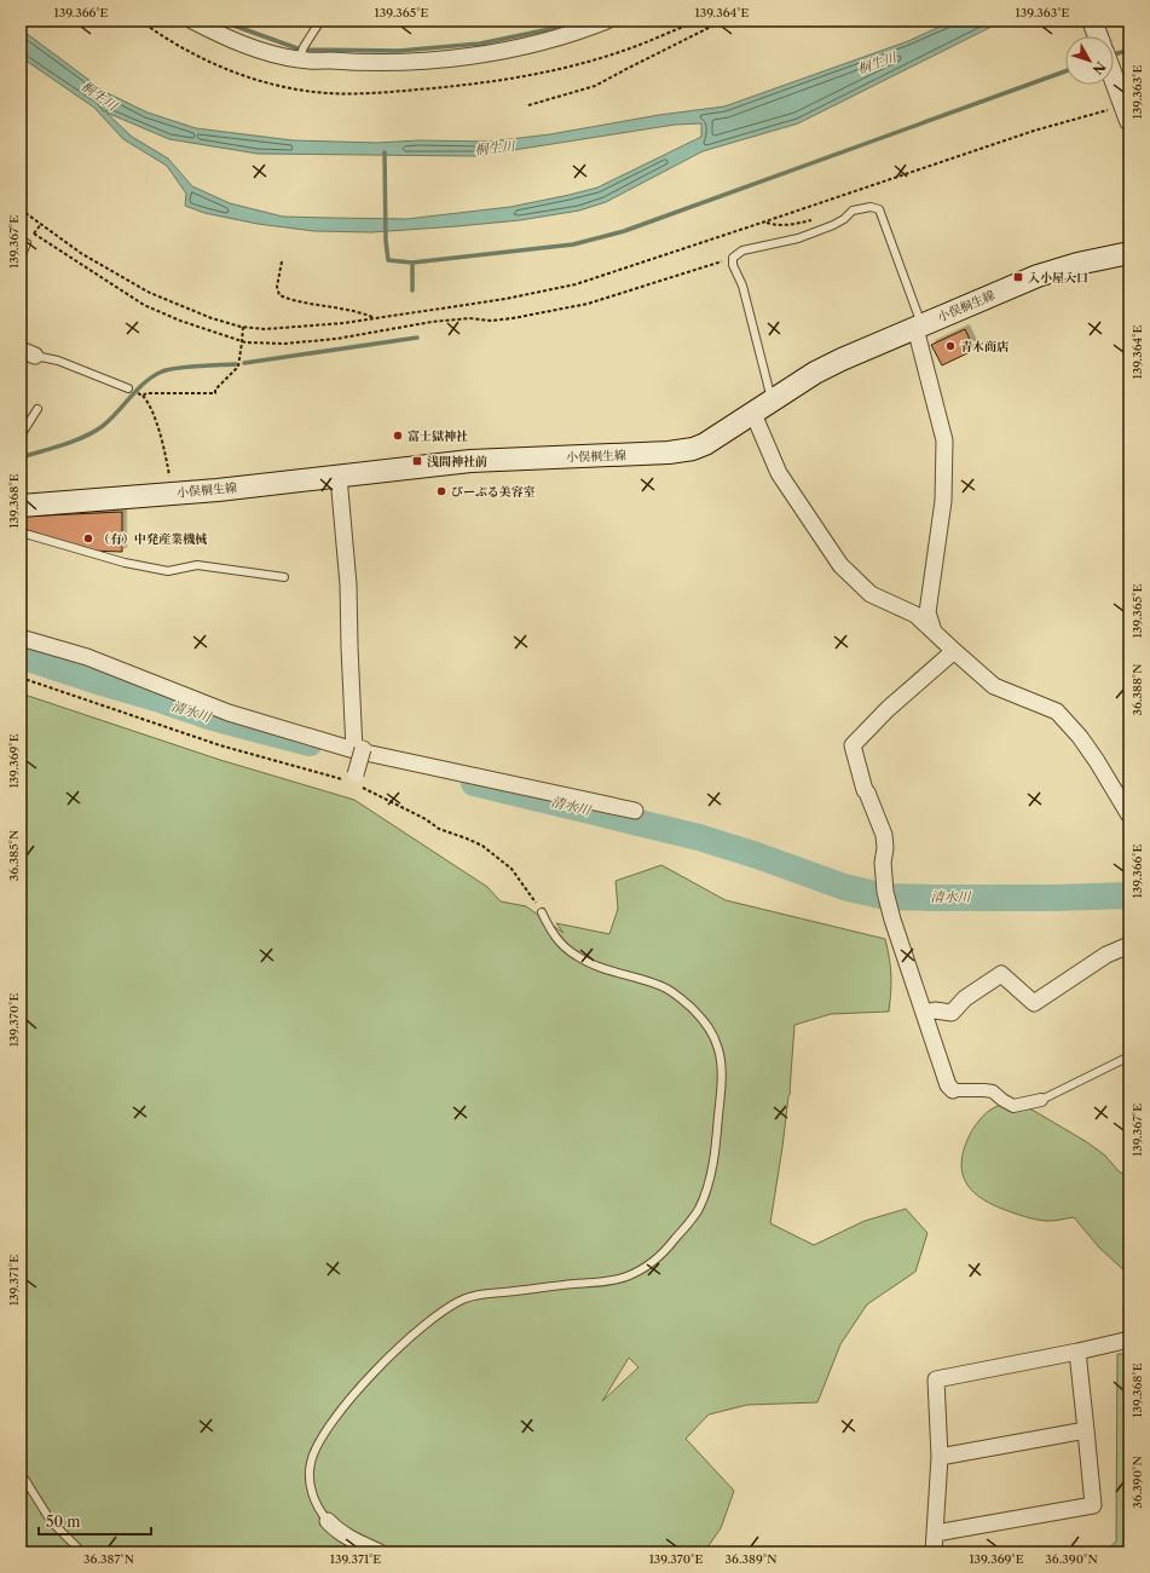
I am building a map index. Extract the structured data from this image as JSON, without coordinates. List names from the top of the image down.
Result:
{
  "streets": {
    "main road": ["小俣桐生線"]
  },
  "water": ["桐生川", "清水川"],
  "places": {
    "transit": ["入小屋入口", "浅間神社前"],
    "other": [
      "青木商店",
      "富士獄神社",
      "ぴーぷる美容室",
      "（有）中発産業機械"
    ]
  },
  "scale_bar": "50 m",
  "north": "bottom right",
  "coordinates": [
    "139.366°E",
    "139.365°E",
    "139.364°E",
    "139.363°E",
    "139.367°E",
    "139.368°E",
    "36.388°N",
    "139.369°E",
    "36.385°N",
    "139.370°E",
    "139.371°E",
    "36.390°N",
    "36.387°N",
    "36.389°N"
  ]
}
